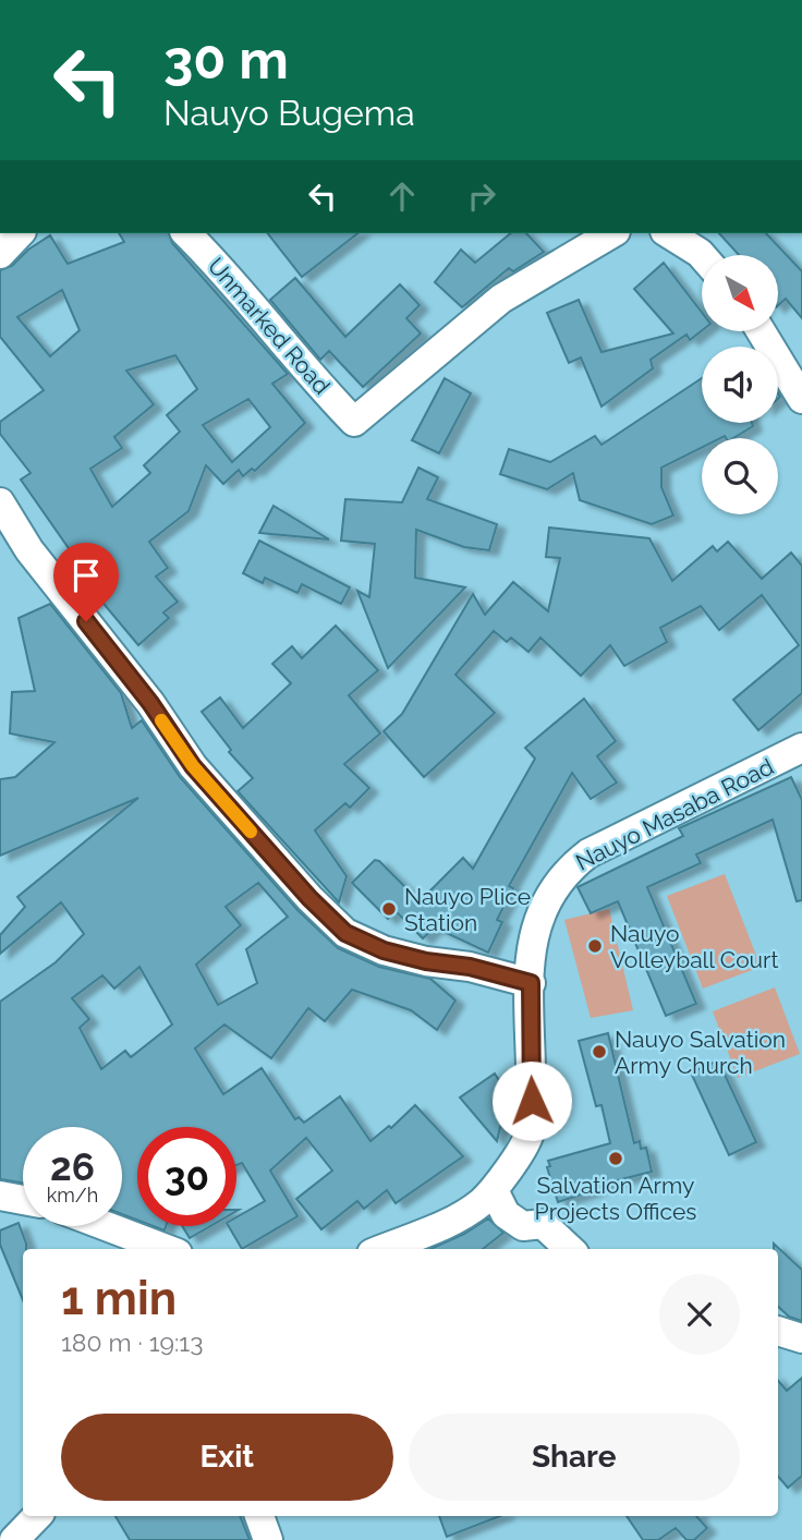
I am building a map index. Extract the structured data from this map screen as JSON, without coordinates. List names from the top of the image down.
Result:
{
  "streets": {
    "street": ["Unmarked Road", "Nauyo Masaba Road"]
  },
  "places": [
    "Nauyo Plice Station",
    "Nauyo Volleyball Court",
    "Nauyo Salvation Army Church",
    "Salvation Army Projects Offices"
  ],
  "north": "bottom right",
  "page": {
    "turn": ["30 m", "Nauyo Bugema"],
    "speed": "26 km/h",
    "limit": "30",
    "heading": ["1 min", "180 m · 19:13"],
    "buttons": ["Exit", "Share"]
  }
}
